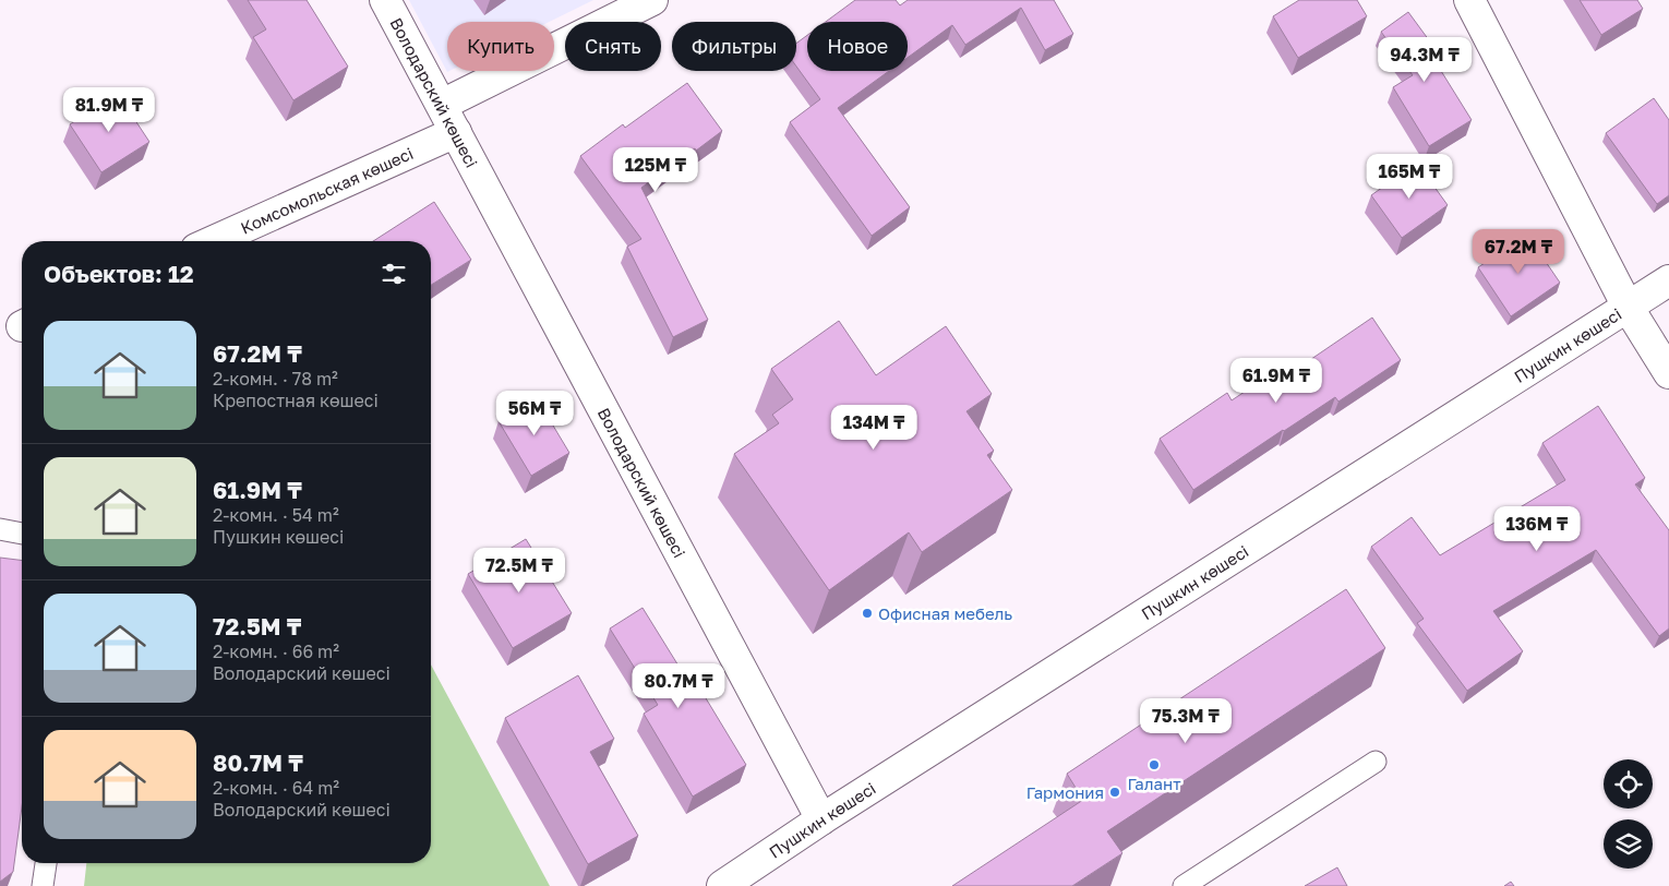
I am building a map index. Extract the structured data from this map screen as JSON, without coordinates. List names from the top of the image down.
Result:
{
  "streets": {
    "street": ["Володарский көшесі", "Комсомольская көшесі", "Пушкин көшесі"]
  },
  "crossings": [
    ["Володарский көшесі", "Комсомольская көшесі"],
    ["Володарский көшесі", "Пушкин көшесі"]
  ],
  "places": ["Офисная мебель", "Галант", "Гармония"],
  "page": {
    "chip": [
      "Купить",
      "Снять",
      "Фильтры",
      "Новое"
    ],
    "price": [
      "94.3M ₸",
      "81.9M ₸",
      "125M ₸",
      "165M ₸",
      "67.2M ₸",
      "61.9M ₸",
      "56M ₸",
      "134M ₸",
      "136M ₸",
      "72.5M ₸",
      "80.7M ₸",
      "75.3M ₸"
    ],
    "heading": "Объектов: 12",
    "list": [
      {
        "name": "67.2M ₸",
        "note": "2-комн. · 78 m² · Крепостная көшесі"
      },
      {
        "name": "61.9M ₸",
        "note": "2-комн. · 54 m² · Пушкин көшесі"
      },
      {
        "name": "72.5M ₸",
        "note": "2-комн. · 66 m² · Володарский көшесі"
      },
      {
        "name": "80.7M ₸",
        "note": "2-комн. · 64 m² · Володарский көшесі"
      }
    ]
  }
}
